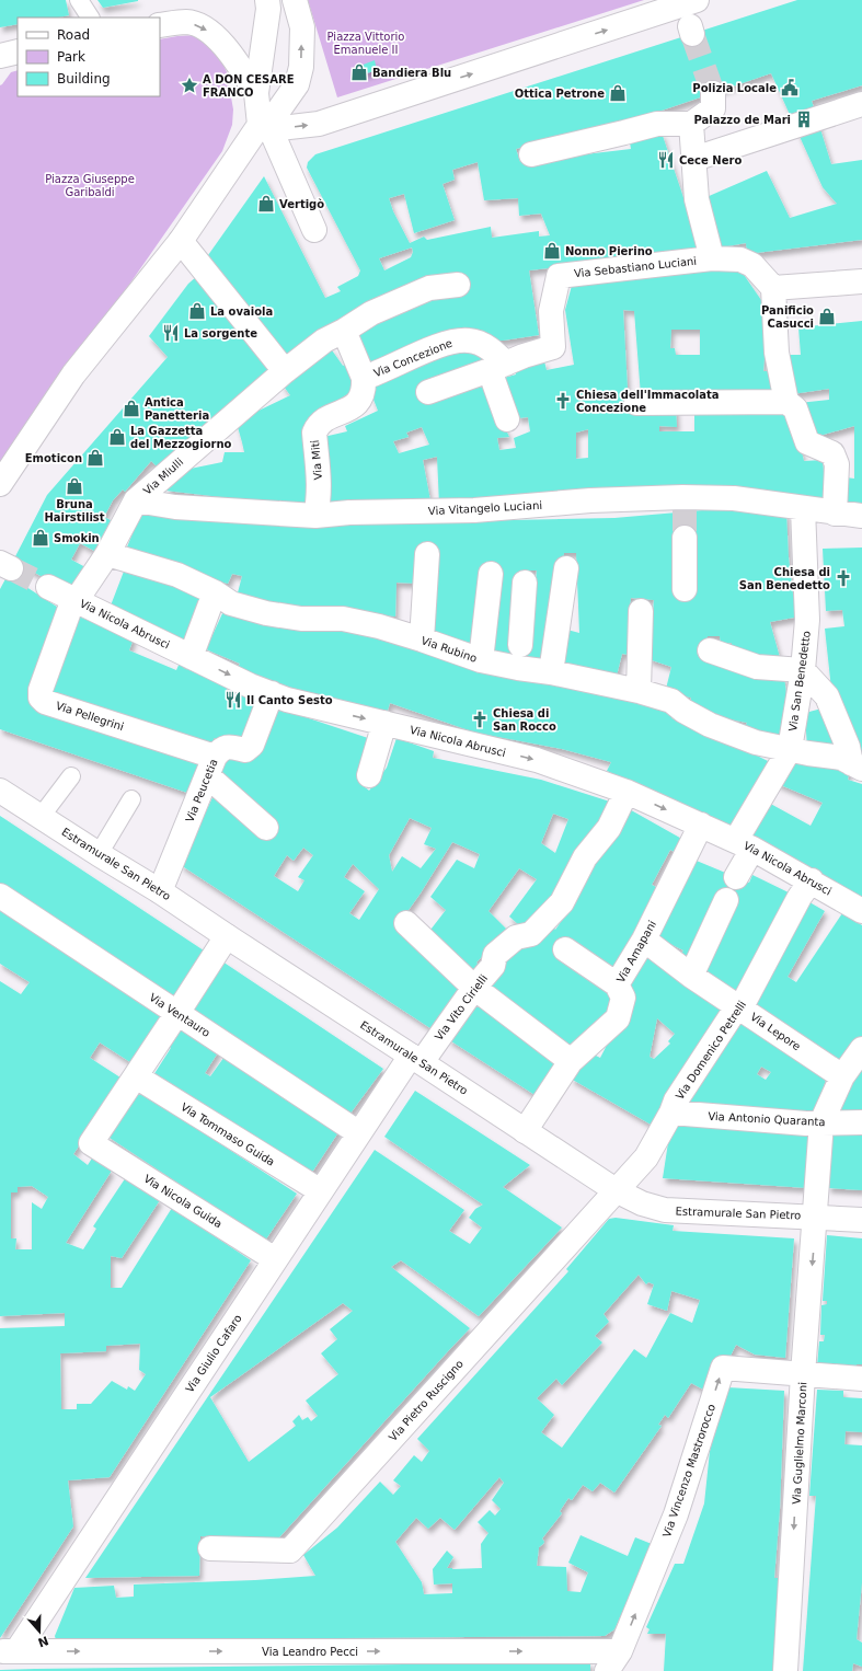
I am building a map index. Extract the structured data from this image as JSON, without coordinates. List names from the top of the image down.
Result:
{
  "streets": {
    "street": [
      "Via Sebastiano Luciani",
      "Via Concezione",
      "Via Miti",
      "Via Miulli",
      "Via Vitangelo Luciani",
      "Via Nicola Abrusci",
      "Via Rubino",
      "Via San Benedetto",
      "Via Pellegrini",
      "Via Peucetia",
      "Estramurale San Pietro",
      "Via Amapani",
      "Via Vito Cirielli",
      "Via Ventauro",
      "Via Lepore",
      "Via Domenico Petrelli",
      "Via Antonio Quaranta",
      "Via Tommaso Guida",
      "Via Nicola Guida",
      "Via Giulio Cafaro",
      "Via Pietro Ruscigno",
      "Via Guglielmo Marconi",
      "Via Vincenzo Mastrorocco",
      "Via Leandro Pecci"
    ]
  },
  "crossings": [
    ["Via Sebastiano Luciani", "Via Concezione"],
    ["Via Concezione", "Via Miti"],
    ["Via Concezione", "Via Miulli"],
    ["Via Miti", "Via Vitangelo Luciani"],
    ["Via Miulli", "Via Vitangelo Luciani"],
    ["Via Miulli", "Via Nicola Abrusci"],
    ["Via Miulli", "Via Rubino"],
    ["Via Miulli", "Via Pellegrini"],
    ["Via Vitangelo Luciani", "Via San Benedetto"],
    ["Via Nicola Abrusci", "Via San Benedetto"],
    ["Via Nicola Abrusci", "Via Pellegrini"],
    ["Via Nicola Abrusci", "Via Peucetia"],
    ["Via Nicola Abrusci", "Via Amapani"],
    ["Via Nicola Abrusci", "Via Vito Cirielli"],
    ["Via Nicola Abrusci", "Via Domenico Petrelli"],
    ["Via Rubino", "Via San Benedetto"],
    ["Via Pellegrini", "Via Peucetia"],
    ["Via Peucetia", "Estramurale San Pietro"],
    ["Estramurale San Pietro", "Via Amapani"],
    ["Estramurale San Pietro", "Via Vito Cirielli"],
    ["Estramurale San Pietro", "Via Domenico Petrelli"],
    ["Estramurale San Pietro", "Via Giulio Cafaro"],
    ["Estramurale San Pietro", "Via Pietro Ruscigno"],
    ["Estramurale San Pietro", "Via Guglielmo Marconi"],
    ["Via Amapani", "Via Lepore"],
    ["Via Vito Cirielli", "Via Giulio Cafaro"],
    ["Via Ventauro", "Via Giulio Cafaro"],
    ["Via Lepore", "Via Domenico Petrelli"],
    ["Via Domenico Petrelli", "Via Antonio Quaranta"],
    ["Via Domenico Petrelli", "Via Pietro Ruscigno"],
    ["Via Antonio Quaranta", "Via Guglielmo Marconi"],
    ["Via Tommaso Guida", "Via Nicola Guida"],
    ["Via Tommaso Guida", "Via Giulio Cafaro"],
    ["Via Nicola Guida", "Via Giulio Cafaro"],
    ["Via Giulio Cafaro", "Via Leandro Pecci"],
    ["Via Guglielmo Marconi", "Via Vincenzo Mastrorocco"],
    ["Via Vincenzo Mastrorocco", "Via Leandro Pecci"]
  ],
  "one_way": ["Via Guglielmo Marconi", "Via Vincenzo Mastrorocco", "Via Leandro Pecci"],
  "parks": ["Piazza Vittorio Emanuele II", "Piazza Giuseppe Garibaldi"],
  "places": {
    "shop": [
      "Bandiera Blu",
      "Ottica Petrone",
      "Vertigò",
      "Nonno Pierino",
      "La ovaiola",
      "Panificio Casucci",
      "Antica Panetteria",
      "La Gazzetta del Mezzogiorno",
      "Emoticon",
      "Bruna Hairstilist",
      "Smokin"
    ],
    "place": ["A DON CESARE FRANCO"],
    "public building": ["Polizia Locale"],
    "building": ["Palazzo de Mari"],
    "restaurant": ["Cece Nero", "La sorgente", "Il Canto Sesto"],
    "church": ["Chiesa dell'Immacolata Concezione", "Chiesa di San Benedetto", "Chiesa di San Rocco"]
  },
  "legend": ["Road", "Park", "Building"],
  "north": "bottom"
}
